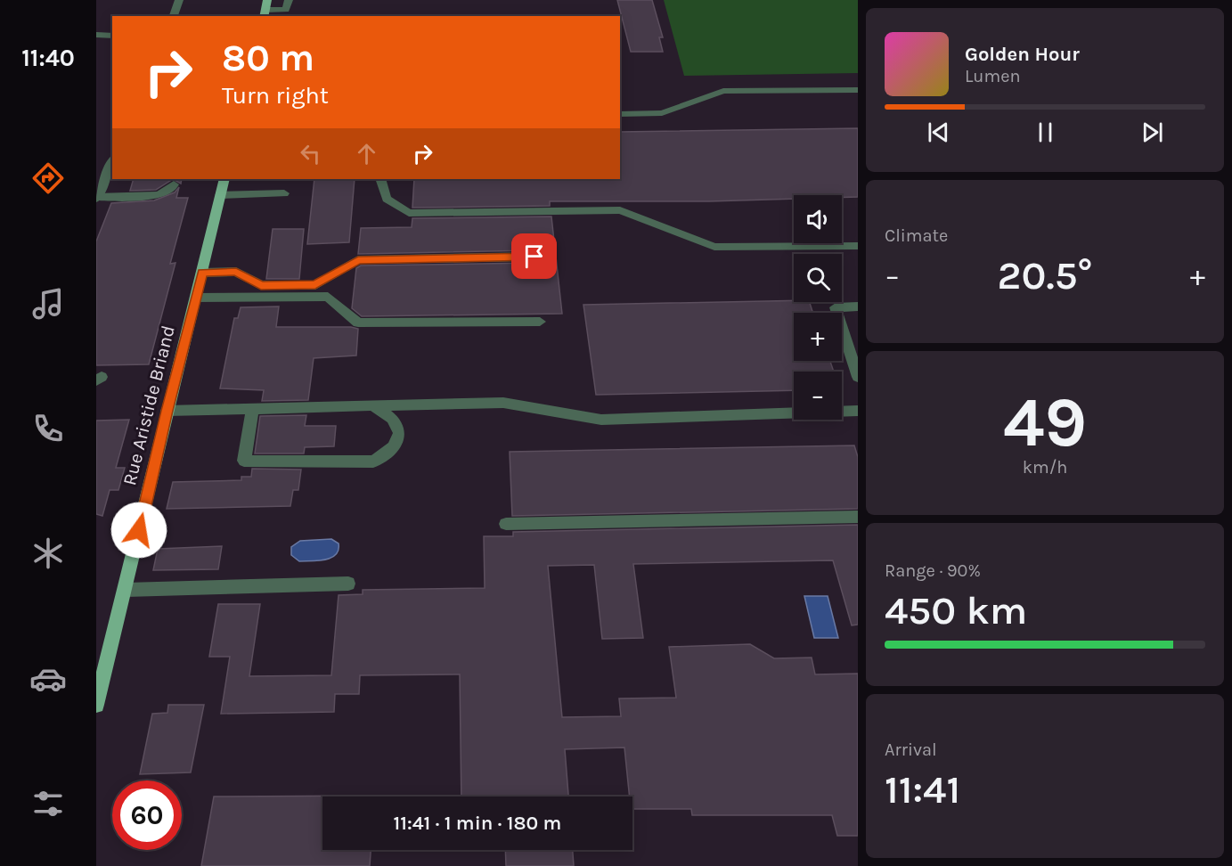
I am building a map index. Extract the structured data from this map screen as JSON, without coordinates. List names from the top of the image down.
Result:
{
  "streets": {
    "main road": ["Rue Aristide Briand"]
  },
  "page": {
    "tabs": "11:40",
    "turn": ["80 m", "Turn right"],
    "song": ["Golden Hour", "Lumen"],
    "tile": [
      "Climate",
      ["49", "km/h"],
      ["Range · 90%", "450 km"],
      ["Arrival", "11:41"]
    ],
    "map_buttons": ["+", "−"],
    "heat": ["−", "20.5°", "+"],
    "limit": "60",
    "trip": "11:41 · 1 min · 180 m"
  }
}
